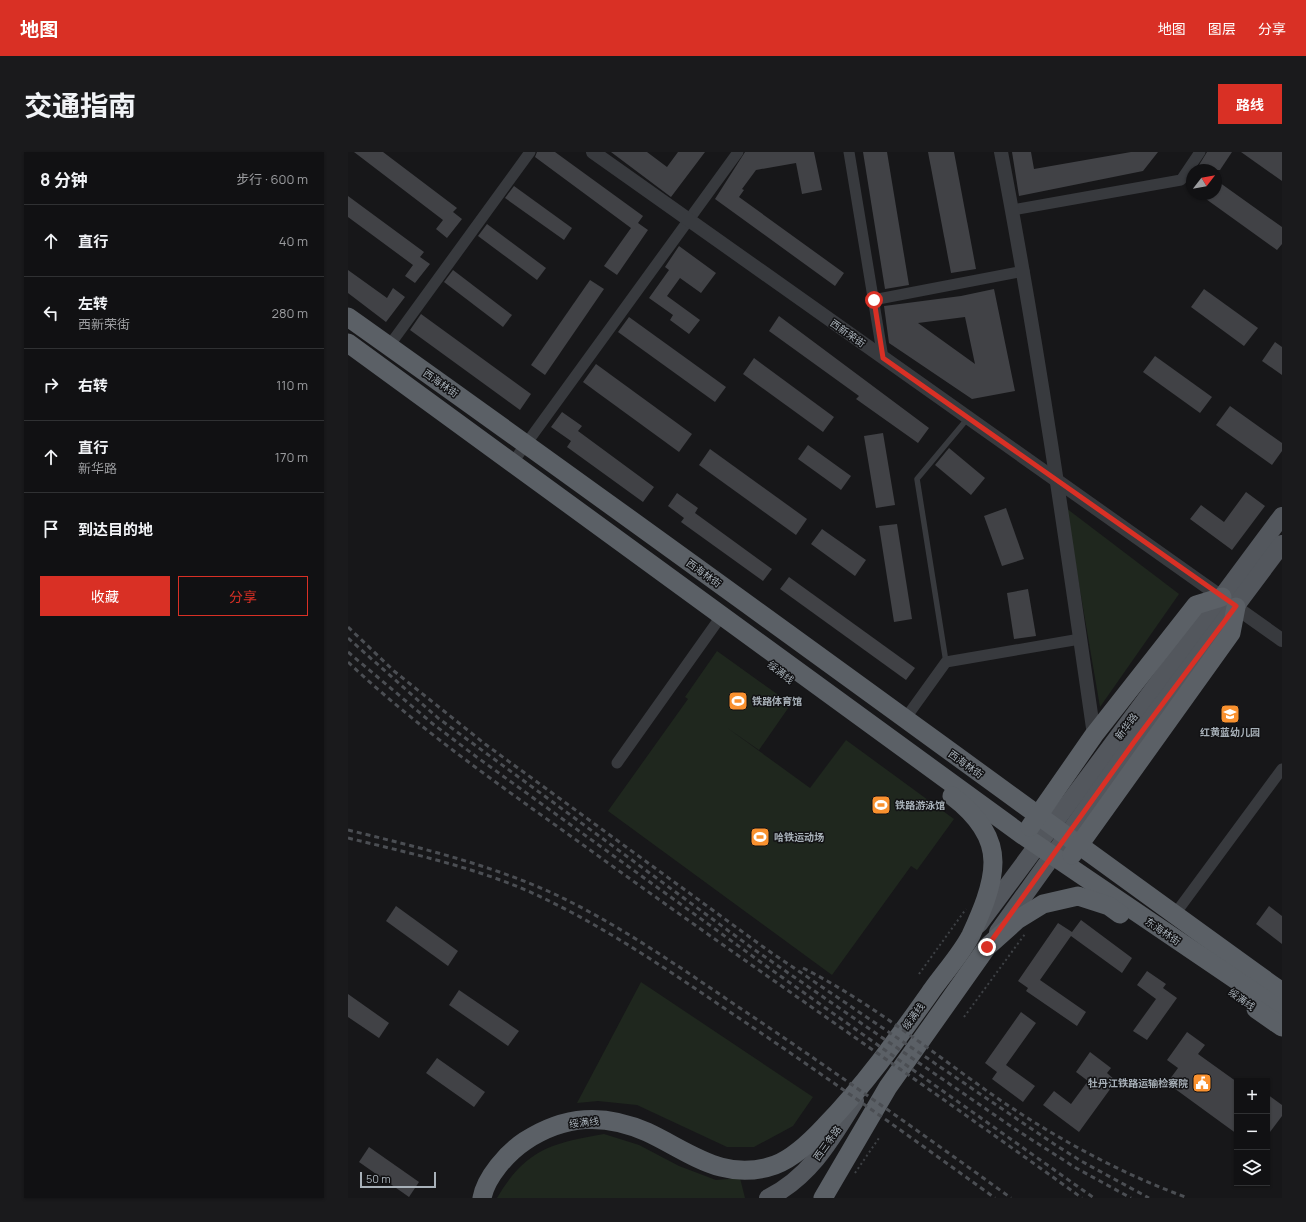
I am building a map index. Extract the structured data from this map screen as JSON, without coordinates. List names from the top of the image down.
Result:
{
  "streets": {
    "highway": ["西海林街", "绥满线", "东海林街"],
    "main road": ["新华路", "西三条路"],
    "street": ["西新荣街"]
  },
  "crossings": [
    ["西新荣街", "新华路"],
    ["西海林街", "东海林街"],
    ["绥满线", "新华路"],
    ["绥满线", "西三条路"]
  ],
  "places": {
    "sports": ["铁路体育馆", "铁路游泳馆", "哈铁运动场"],
    "school or university": ["红黄蓝幼儿园"],
    "public building": ["牡丹江铁路运输检察院"]
  },
  "scale_bar": "50 m",
  "north": "top right",
  "page": {
    "header": "地图",
    "nav": ["地图", "图层", "分享"],
    "title": "交通指南",
    "buttons": [
      "路线",
      ["收藏", "分享"]
    ],
    "heading": ["8 分钟", "步行 · 600 m"],
    "list": [
      ["直行", "40 m"],
      ["左转", "西新荣街", "280 m"],
      ["右转", "110 m"],
      ["直行", "新华路", "170 m"],
      "到达目的地"
    ],
    "map_buttons": ["+", "−"],
    "scale": "50 m"
  }
}
